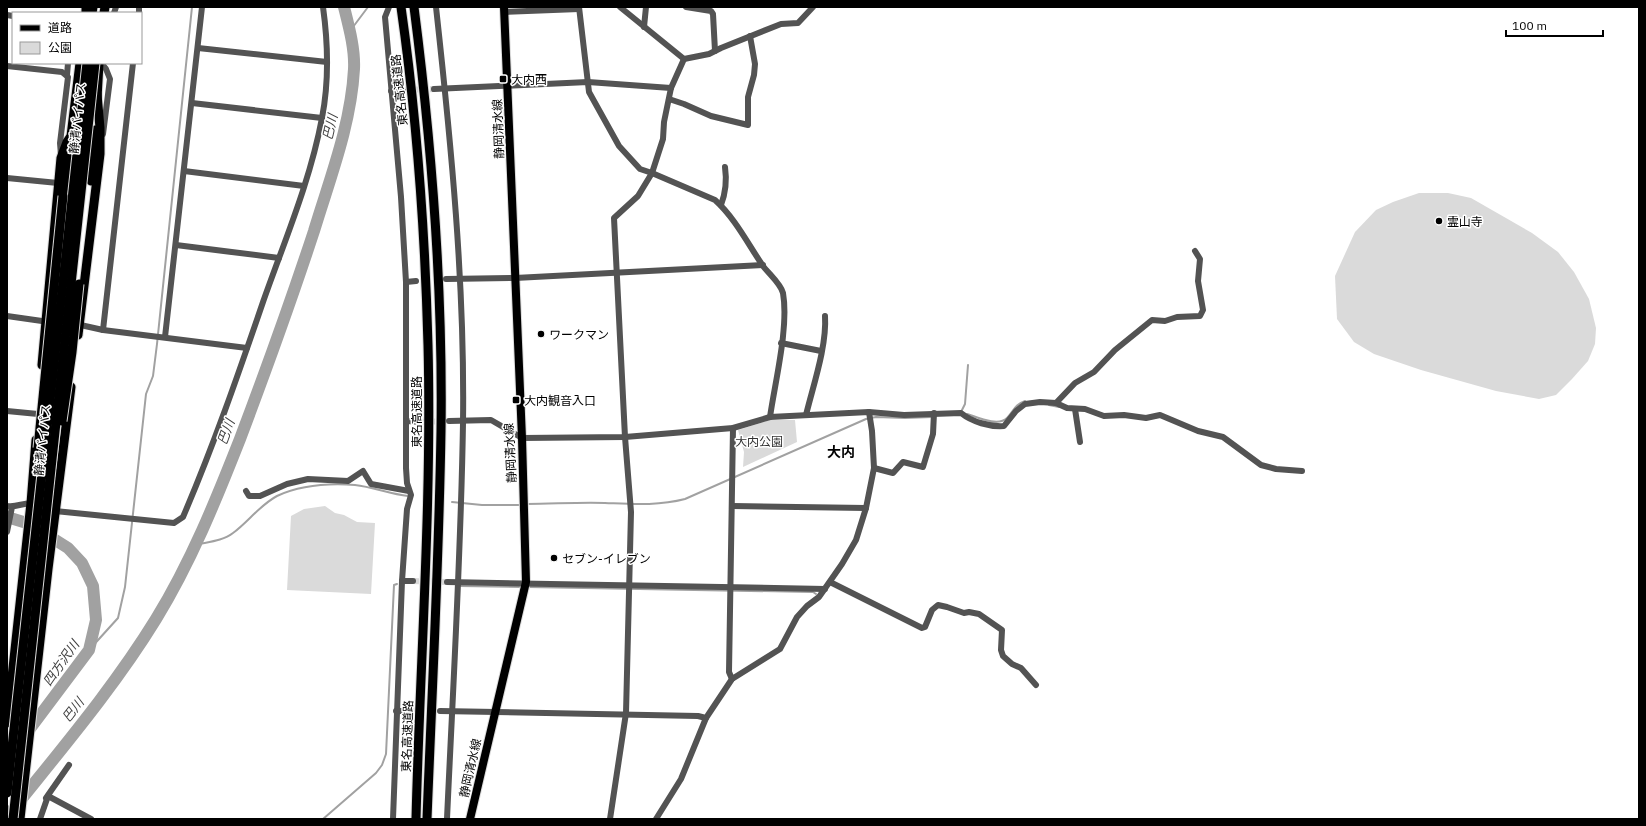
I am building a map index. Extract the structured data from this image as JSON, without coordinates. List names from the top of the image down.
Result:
{
  "streets": {
    "highway": ["東名高速道路", "静清バイパス"],
    "main road": ["静岡清水線"]
  },
  "districts": ["大内"],
  "water": ["巴川", "四方沢川"],
  "parks": ["大内公園"],
  "places": {
    "transit": ["大内西", "大内観音入口"],
    "other": ["霊山寺", "ワークマン", "セブン-イレブン"]
  },
  "legend": ["道路", "公園"],
  "scale_bar": "100 m"
}
